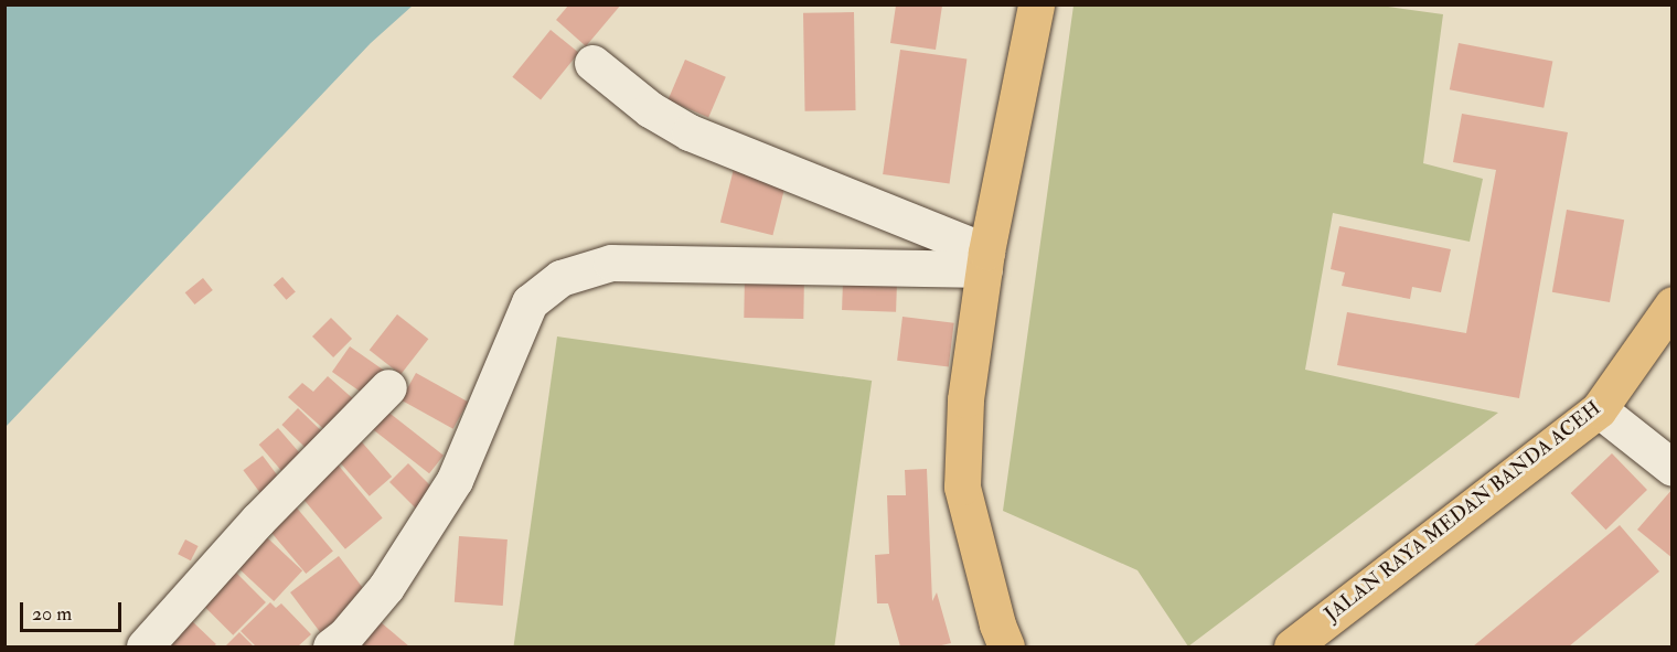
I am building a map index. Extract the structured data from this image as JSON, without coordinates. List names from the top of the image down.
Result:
{
  "streets": {
    "highway": ["JALAN RAYA MEDAN BANDA ACEH"]
  },
  "scale_bar": "20 m"
}
